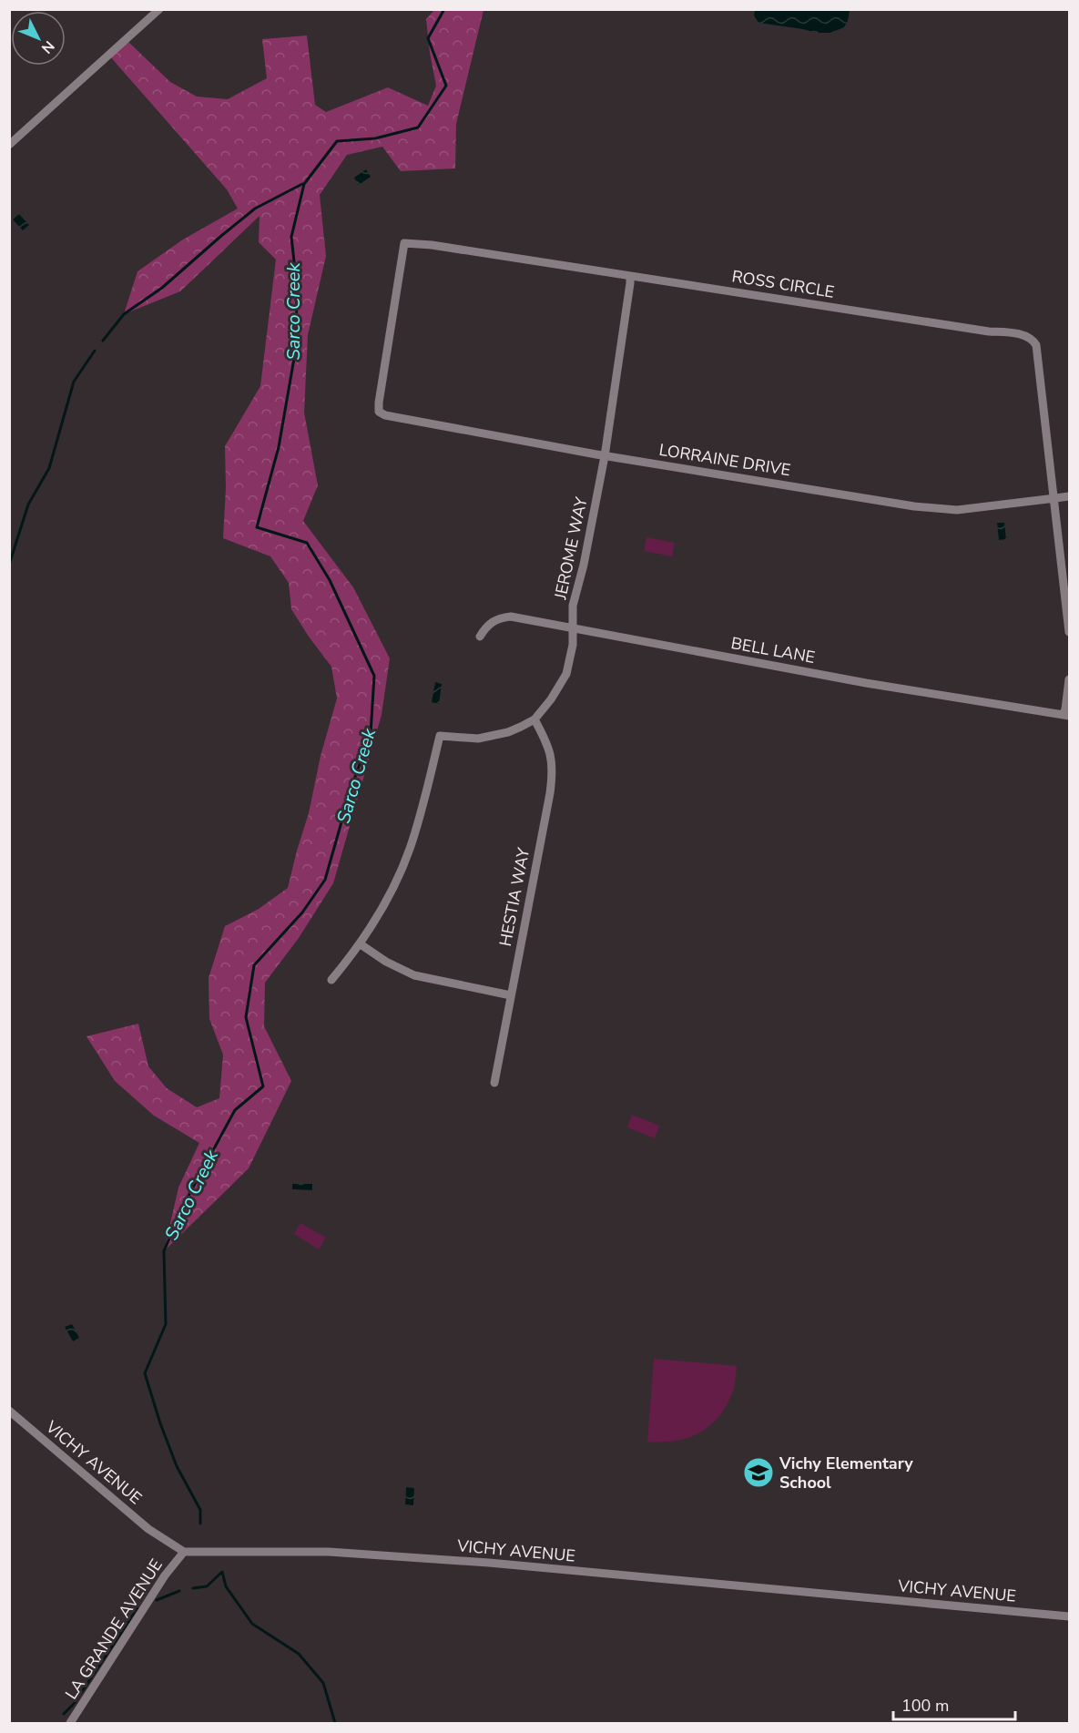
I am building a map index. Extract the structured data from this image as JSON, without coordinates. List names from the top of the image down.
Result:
{
  "streets": {
    "street": [
      "ROSS CIRCLE",
      "LORRAINE DRIVE",
      "JEROME WAY",
      "BELL LANE",
      "HESTIA WAY",
      "VICHY AVENUE",
      "LA GRANDE AVENUE"
    ]
  },
  "crossings": [
    ["ROSS CIRCLE", "LORRAINE DRIVE"],
    ["ROSS CIRCLE", "JEROME WAY"],
    ["LORRAINE DRIVE", "JEROME WAY"],
    ["JEROME WAY", "BELL LANE"],
    ["JEROME WAY", "HESTIA WAY"],
    ["VICHY AVENUE", "LA GRANDE AVENUE"]
  ],
  "water": ["Sarco Creek"],
  "places": {
    "school or university": ["Vichy Elementary School"]
  },
  "scale_bar": "100 m",
  "north": "bottom right"
}
